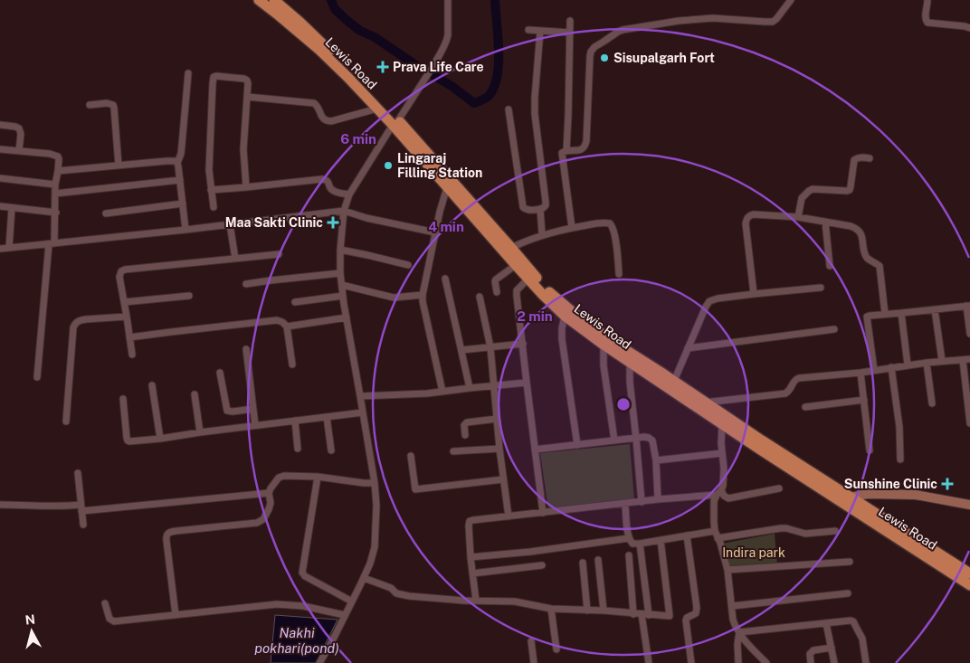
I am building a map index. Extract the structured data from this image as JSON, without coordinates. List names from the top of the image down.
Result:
{
  "streets": {
    "main road": ["Lewis Road"]
  },
  "water": ["Nakhi pokhari(pond)"],
  "parks": ["Indira park"],
  "places": {
    "other": ["Sisupalgarh Fort", "Lingaraj Filling Station"],
    "health": ["Prava Life Care", "Maa Sakti Clinic", "Sunshine Clinic"]
  },
  "north": "top",
  "rings": ["6 min", "4 min", "2 min"]
}
